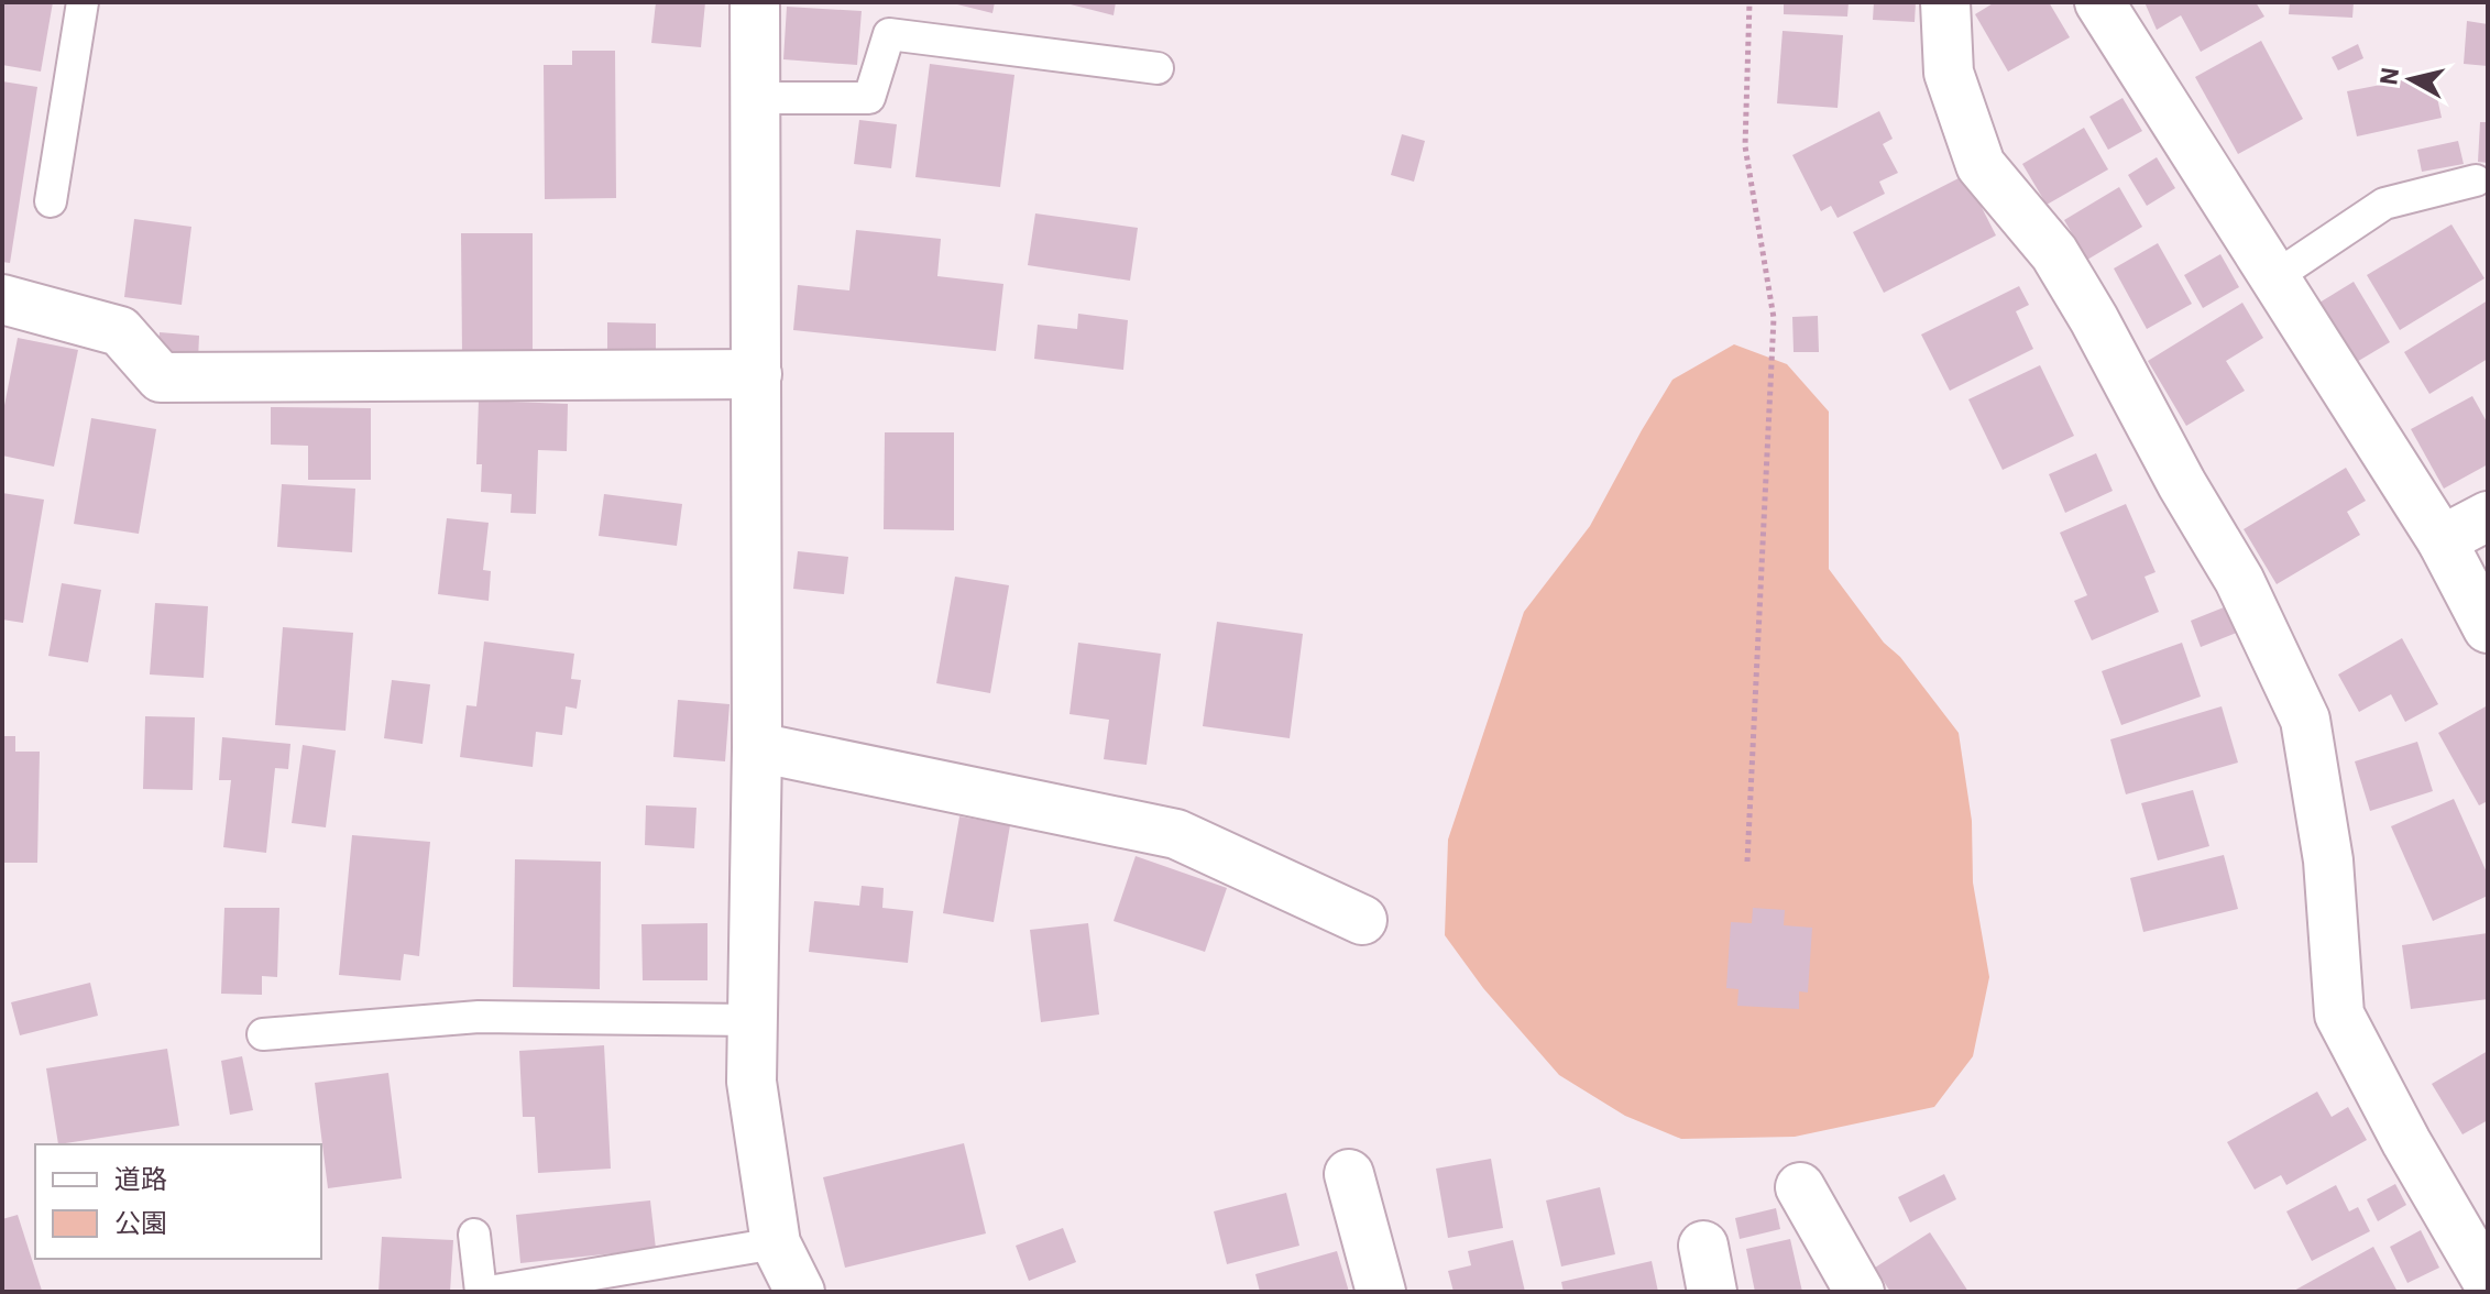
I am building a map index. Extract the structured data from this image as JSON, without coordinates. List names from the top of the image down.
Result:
{
  "legend": ["道路", "公園"],
  "north": "left"
}
